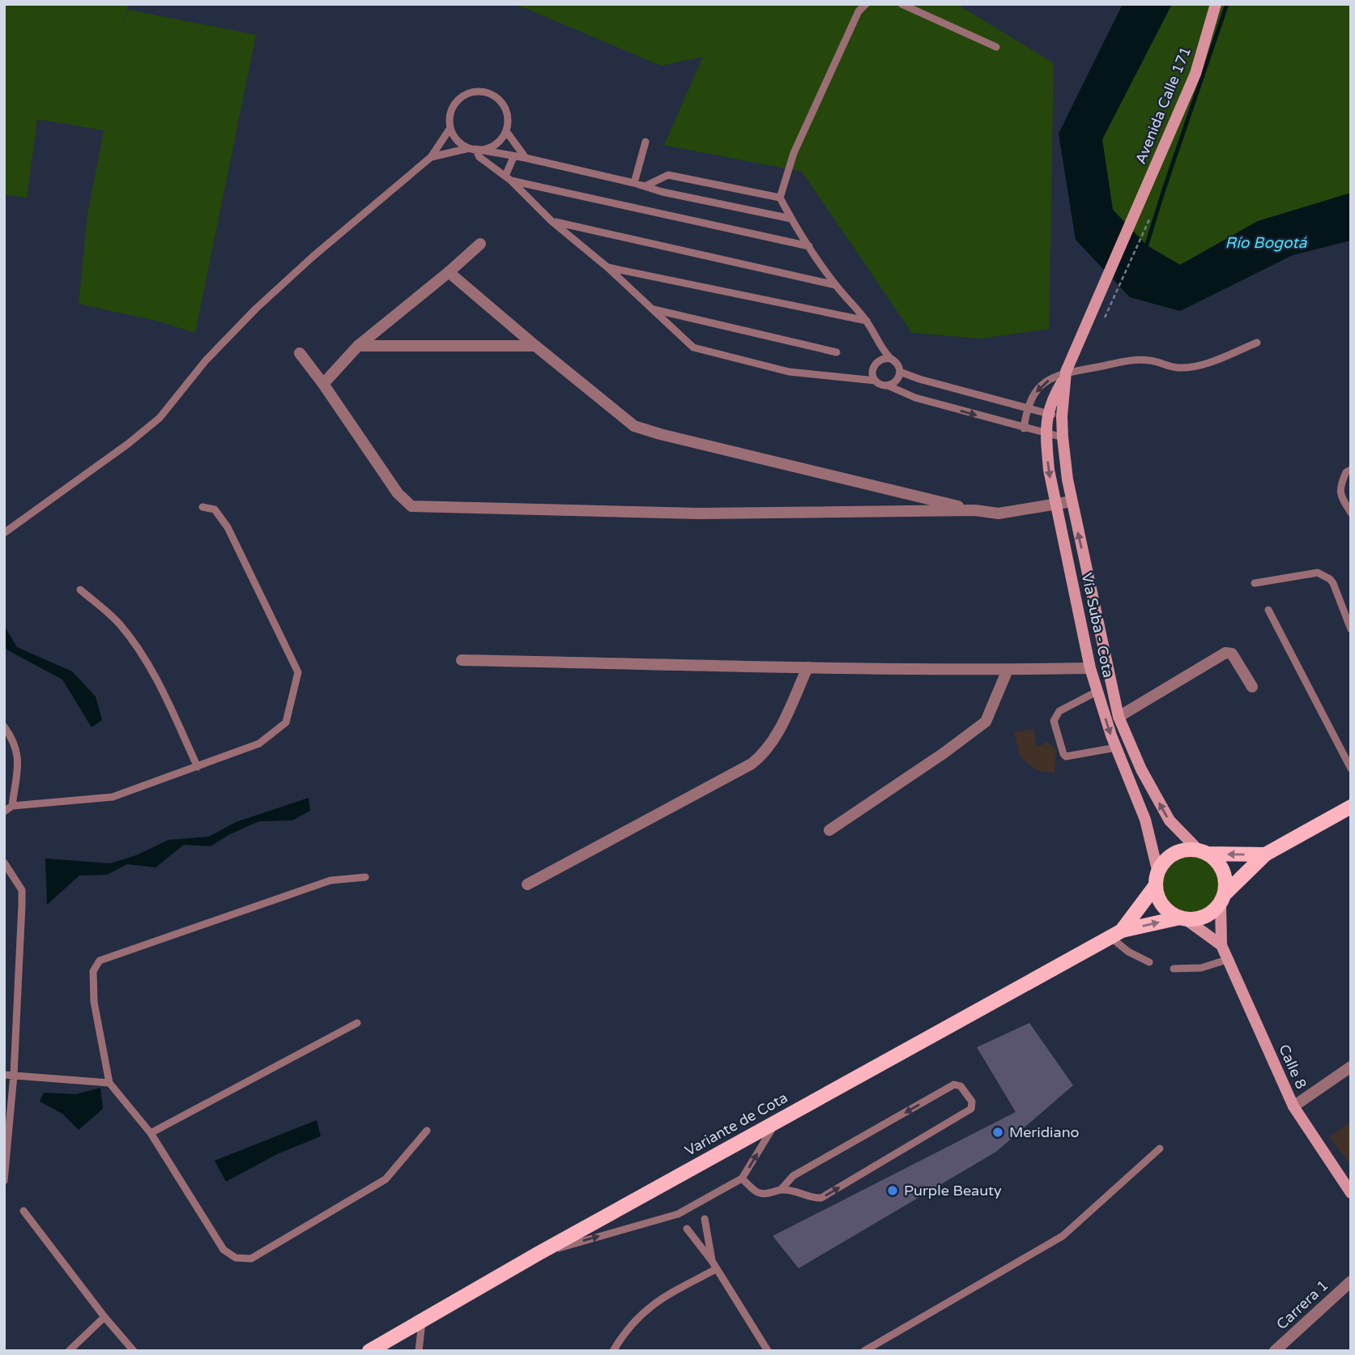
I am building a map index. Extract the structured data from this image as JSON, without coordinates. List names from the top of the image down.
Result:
{
  "streets": {
    "main road": [
      "Avenida Calle 171",
      "Vía Suba - Cota",
      "Calle 8",
      "Variante de Cota"
    ],
    "street": ["Carrera 1"]
  },
  "crossings": [
    ["Avenida Calle 171", "Vía Suba - Cota"],
    ["Vía Suba - Cota", "Variante de Cota"]
  ],
  "water": ["Río Bogotá"],
  "places": ["Meridiano", "Purple Beauty"]
}
